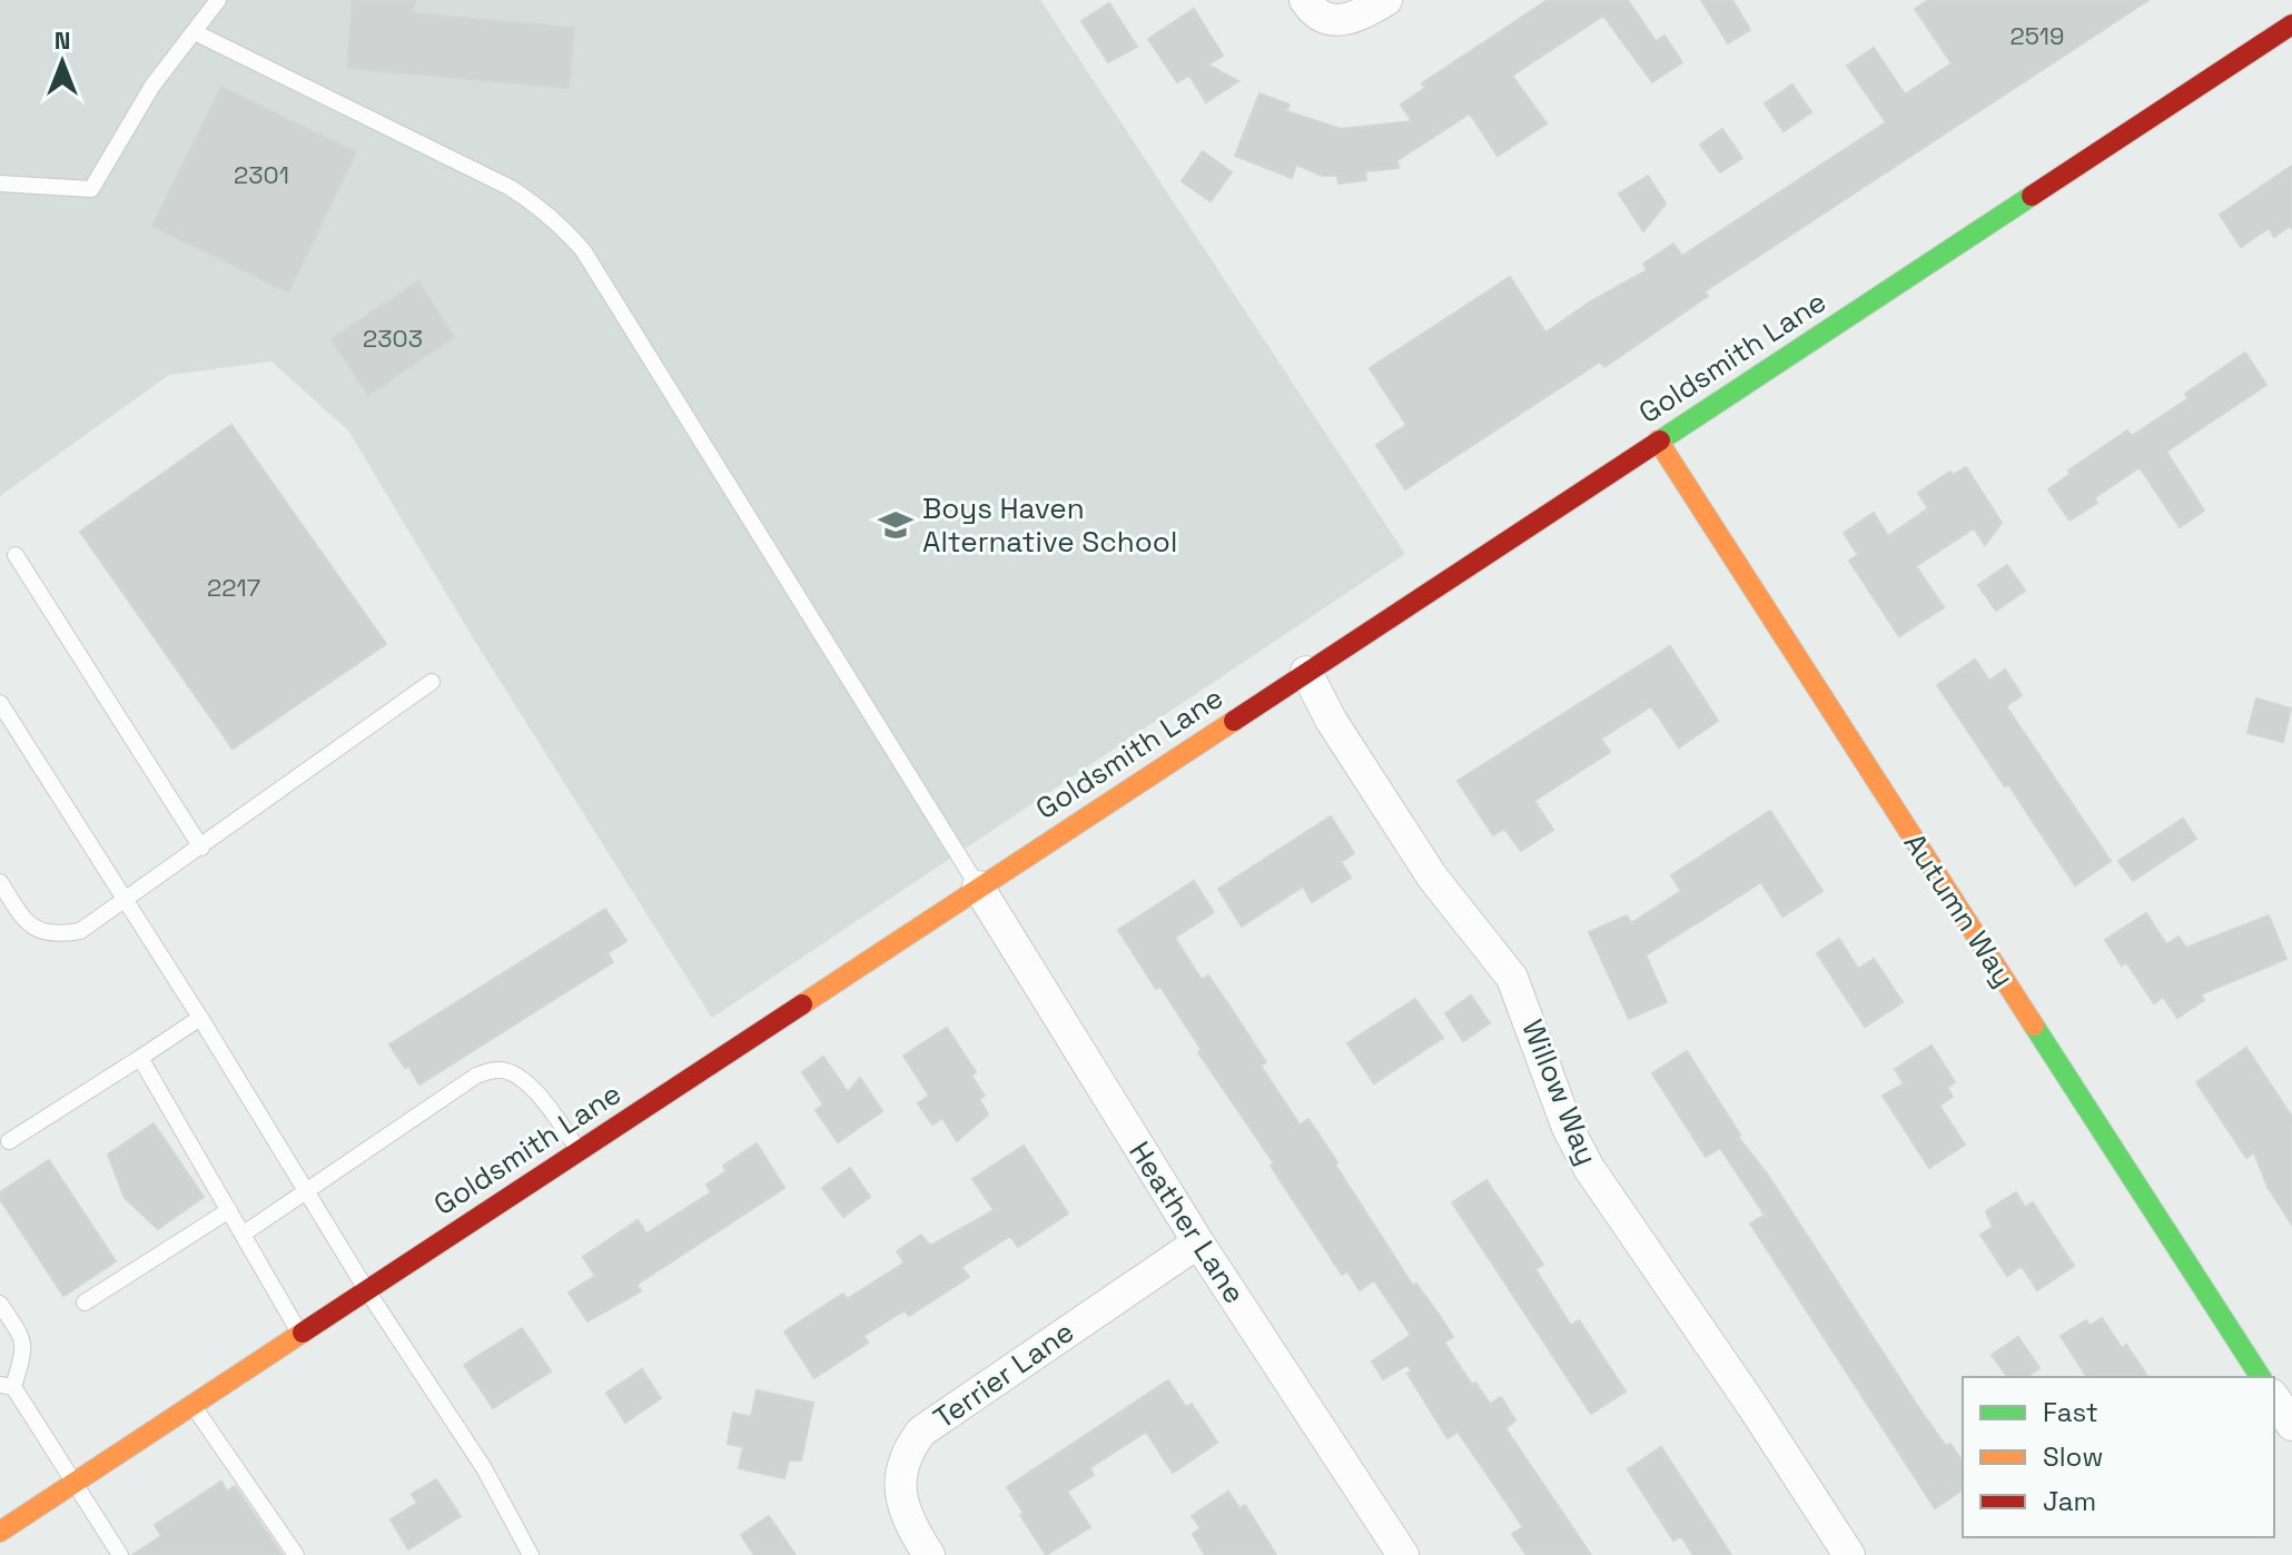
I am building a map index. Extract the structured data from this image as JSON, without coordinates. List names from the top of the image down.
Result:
{
  "streets": {
    "street": [
      "Goldsmith Lane",
      "Autumn Way",
      "Willow Way",
      "Heather Lane",
      "Terrier Lane"
    ]
  },
  "crossings": [
    ["Goldsmith Lane", "Autumn Way"],
    ["Goldsmith Lane", "Willow Way"],
    ["Goldsmith Lane", "Heather Lane"],
    ["Heather Lane", "Terrier Lane"]
  ],
  "places": {
    "school or university": ["Boys Haven Alternative School"]
  },
  "house_numbers": [
    "2519",
    "2301",
    "2303",
    "2217"
  ],
  "legend": ["Fast", "Slow", "Jam"],
  "north": "top"
}
